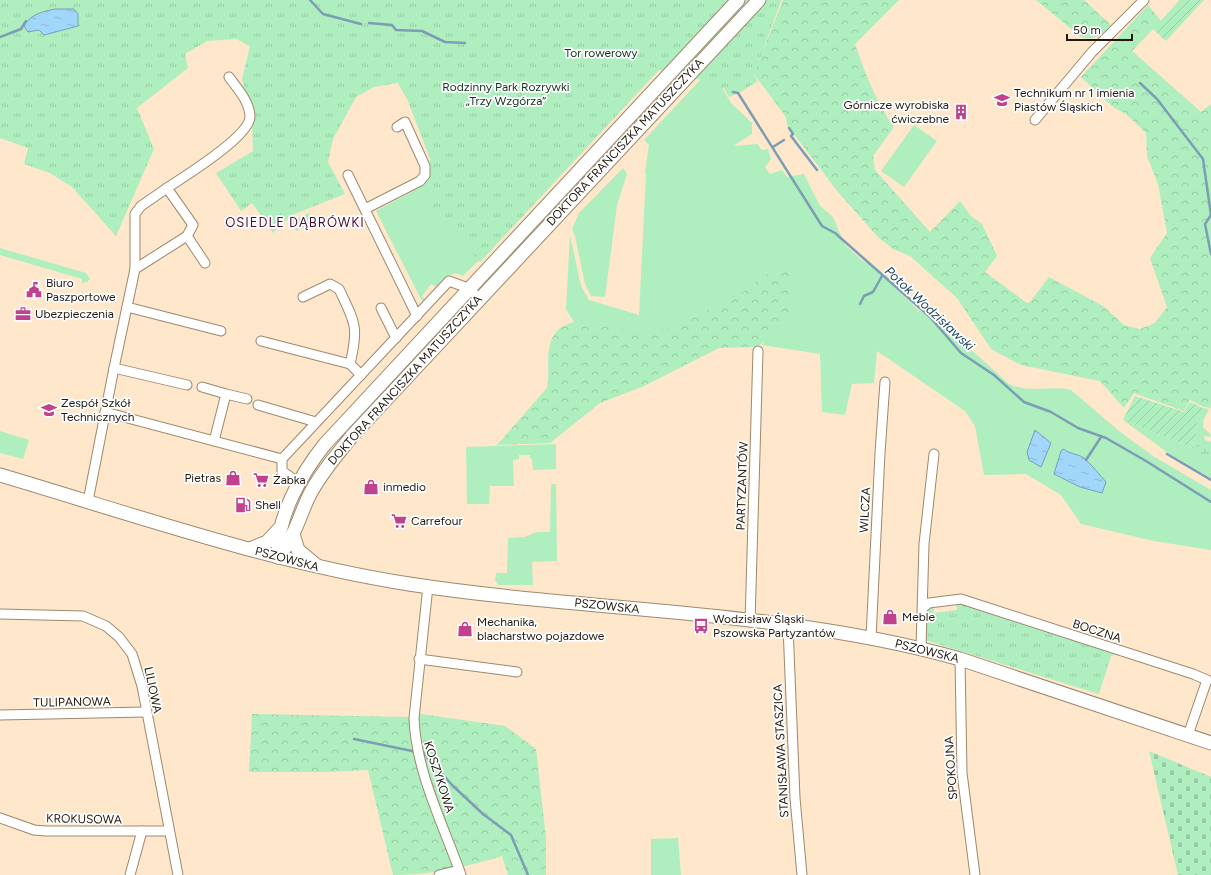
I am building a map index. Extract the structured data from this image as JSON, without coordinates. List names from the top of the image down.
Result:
{
  "streets": {
    "main road": ["DOKTORA FRANCISZKA MATUSZCZYKA", "PSZOWSKA"],
    "street": [
      "PARTYZANTÓW",
      "WILCZA",
      "BOCZNA",
      "LILIOWA",
      "TULIPANOWA",
      "STANISŁAWA STASZICA",
      "SPOKOJNA",
      "KOSZYKOWA",
      "KROKUSOWA"
    ]
  },
  "crossings": [
    ["DOKTORA FRANCISZKA MATUSZCZYKA", "PSZOWSKA"],
    ["PARTYZANTÓW", "PSZOWSKA"],
    ["WILCZA", "PSZOWSKA"],
    ["PSZOWSKA", "BOCZNA"],
    ["PSZOWSKA", "STANISŁAWA STASZICA"],
    ["PSZOWSKA", "SPOKOJNA"],
    ["PSZOWSKA", "KOSZYKOWA"],
    ["LILIOWA", "TULIPANOWA"],
    ["LILIOWA", "KROKUSOWA"]
  ],
  "districts": ["OSIEDLE DĄBRÓWKI"],
  "water": ["Potok Wodzisławski"],
  "parks": ["Tor rowerowy", "Rodzinny Park Rozrywki „Trzy Wzgórza”"],
  "places": {
    "school or university": ["Technikum nr 1 imienia Piastów Śląskich", "Zespół Szkół Technicznych"],
    "building": ["Górnicze wyrobiska ćwiczebne"],
    "public building": ["Biuro Paszportowe"],
    "office": ["Ubezpieczenia"],
    "shop": [
      "Pietras",
      "inmedio",
      "Meble",
      "Mechanika, blacharstwo pojazdowe"
    ],
    "supermarket": ["Żabka", "Carrefour"],
    "fuel station": ["Shell"],
    "bus stop": ["Wodzisław Śląski Pszowska Partyzantów"]
  },
  "scale_bar": "50 m"
}
